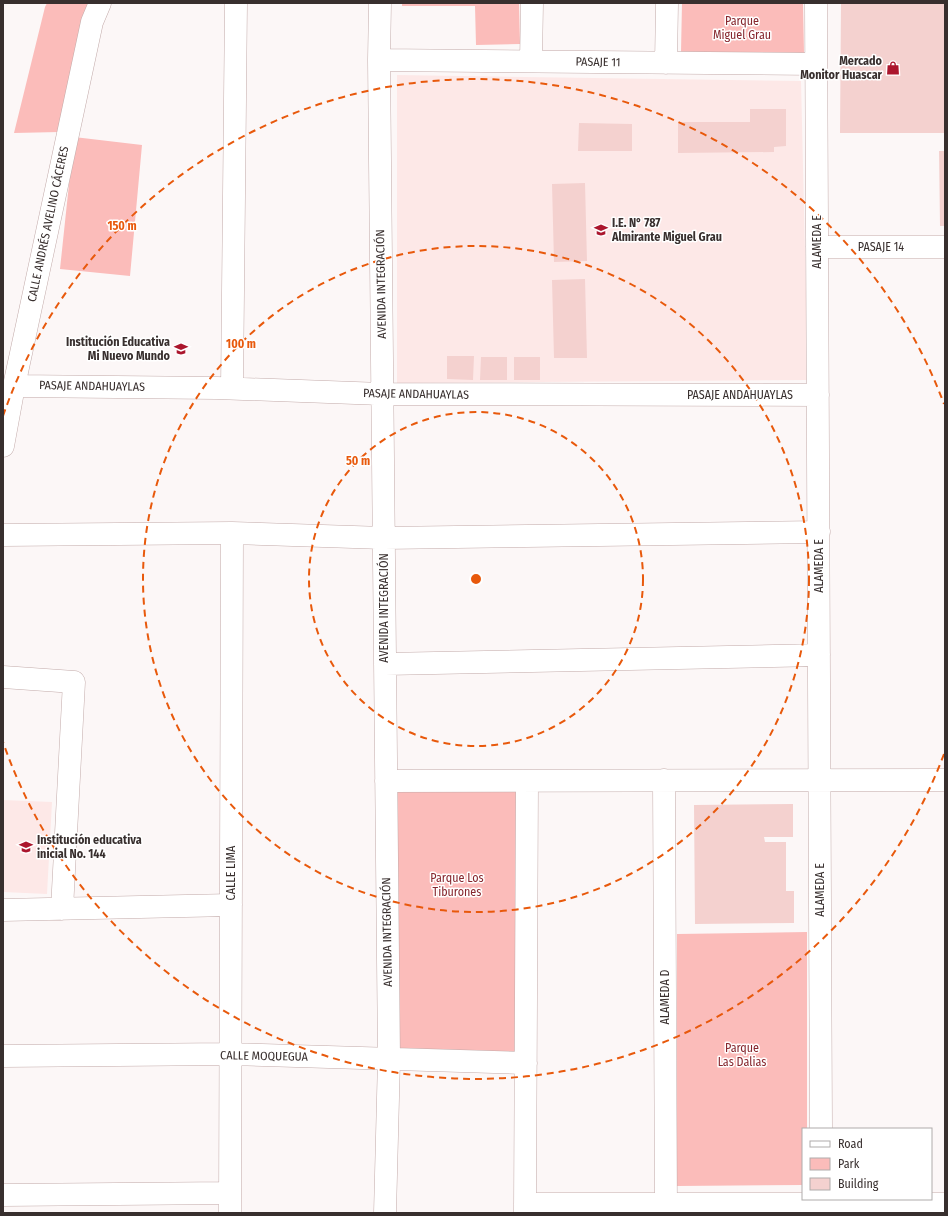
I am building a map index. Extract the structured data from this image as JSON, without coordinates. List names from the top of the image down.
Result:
{
  "streets": {
    "street": [
      "PASAJE 11",
      "CALLE ANDRÉS AVELINO CÁCERES",
      "ALAMEDA E",
      "PASAJE 14",
      "AVENIDA INTEGRACIÓN",
      "PASAJE ANDAHUAYLAS",
      "CALLE LIMA",
      "ALAMEDA D",
      "CALLE MOQUEGUA"
    ]
  },
  "crossings": [
    ["PASAJE 11", "ALAMEDA E"],
    ["PASAJE 11", "AVENIDA INTEGRACIÓN"],
    ["CALLE ANDRÉS AVELINO CÁCERES", "PASAJE ANDAHUAYLAS"],
    ["ALAMEDA E", "PASAJE 14"],
    ["ALAMEDA E", "PASAJE ANDAHUAYLAS"],
    ["AVENIDA INTEGRACIÓN", "PASAJE ANDAHUAYLAS"],
    ["AVENIDA INTEGRACIÓN", "CALLE MOQUEGUA"],
    ["CALLE LIMA", "CALLE MOQUEGUA"]
  ],
  "parks": ["Parque Miguel Grau", "Parque Los Tiburones", "Parque Las Dalias"],
  "places": {
    "shop": ["Mercado Monitor Huascar"],
    "school or university": ["I.E. N° 787 Almirante Miguel Grau", "Institución Educativa Mi Nuevo Mundo", "Institución educativa inicial No. 144"]
  },
  "legend": ["Road", "Park", "Building"],
  "rings": ["150 m", "100 m", "50 m"]
}
